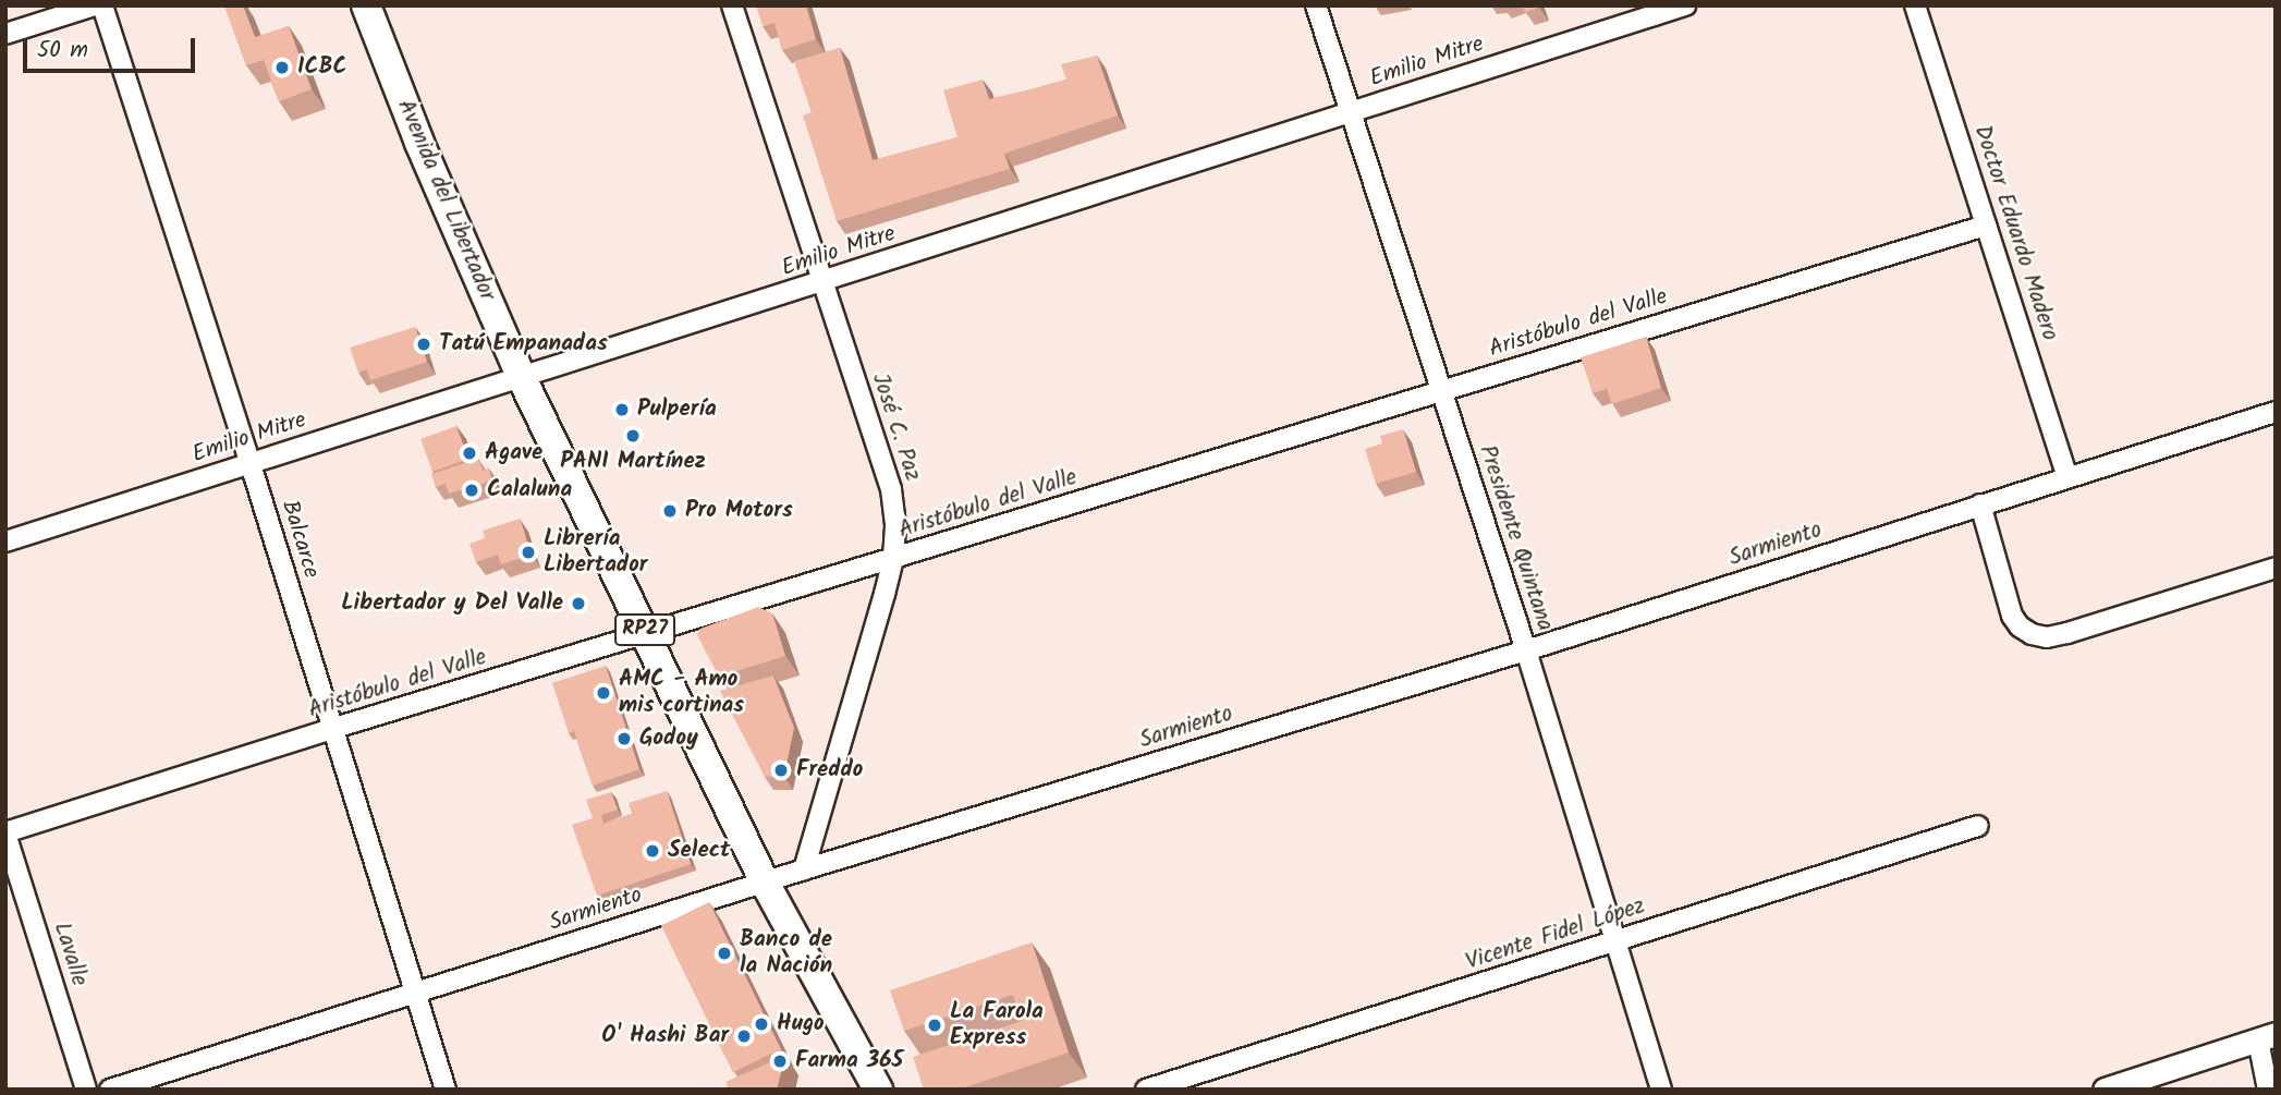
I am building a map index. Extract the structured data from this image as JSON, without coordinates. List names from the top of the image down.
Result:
{
  "streets": {
    "main road": ["Avenida del Libertador", "RP27"],
    "street": [
      "Emilio Mitre",
      "Doctor Eduardo Madero",
      "Aristóbulo del Valle",
      "José C. Paz",
      "Presidente Quintana",
      "Balcarce",
      "Sarmiento",
      "Vicente Fidel López",
      "Lavalle"
    ]
  },
  "crossings": [
    ["Emilio Mitre", "Avenida del Libertador"],
    ["Emilio Mitre", "José C. Paz"],
    ["Emilio Mitre", "Presidente Quintana"],
    ["Emilio Mitre", "Balcarce"],
    ["Avenida del Libertador", "Aristóbulo del Valle"],
    ["Avenida del Libertador", "Sarmiento"],
    ["Doctor Eduardo Madero", "Aristóbulo del Valle"],
    ["Doctor Eduardo Madero", "Sarmiento"],
    ["Aristóbulo del Valle", "José C. Paz"],
    ["Aristóbulo del Valle", "Presidente Quintana"],
    ["Aristóbulo del Valle", "Balcarce"],
    ["Aristóbulo del Valle", "Lavalle"],
    ["José C. Paz", "Sarmiento"],
    ["Presidente Quintana", "Sarmiento"],
    ["Presidente Quintana", "Vicente Fidel López"],
    ["Balcarce", "Sarmiento"]
  ],
  "places": [
    "ICBC",
    "Tatú Empanadas",
    "Pulpería",
    "PANI Martínez",
    "Agave",
    "Calaluna",
    "Pro Motors",
    "Librería Libertador",
    "Libertador y Del Valle",
    "AMC - Amo mis cortinas",
    "Godoy",
    "Freddo",
    "Select",
    "Banco de la Nación",
    "Hugo",
    "La Farola Express",
    "O' Hashi Bar",
    "Farma 365"
  ],
  "scale_bar": "50 m"
}
